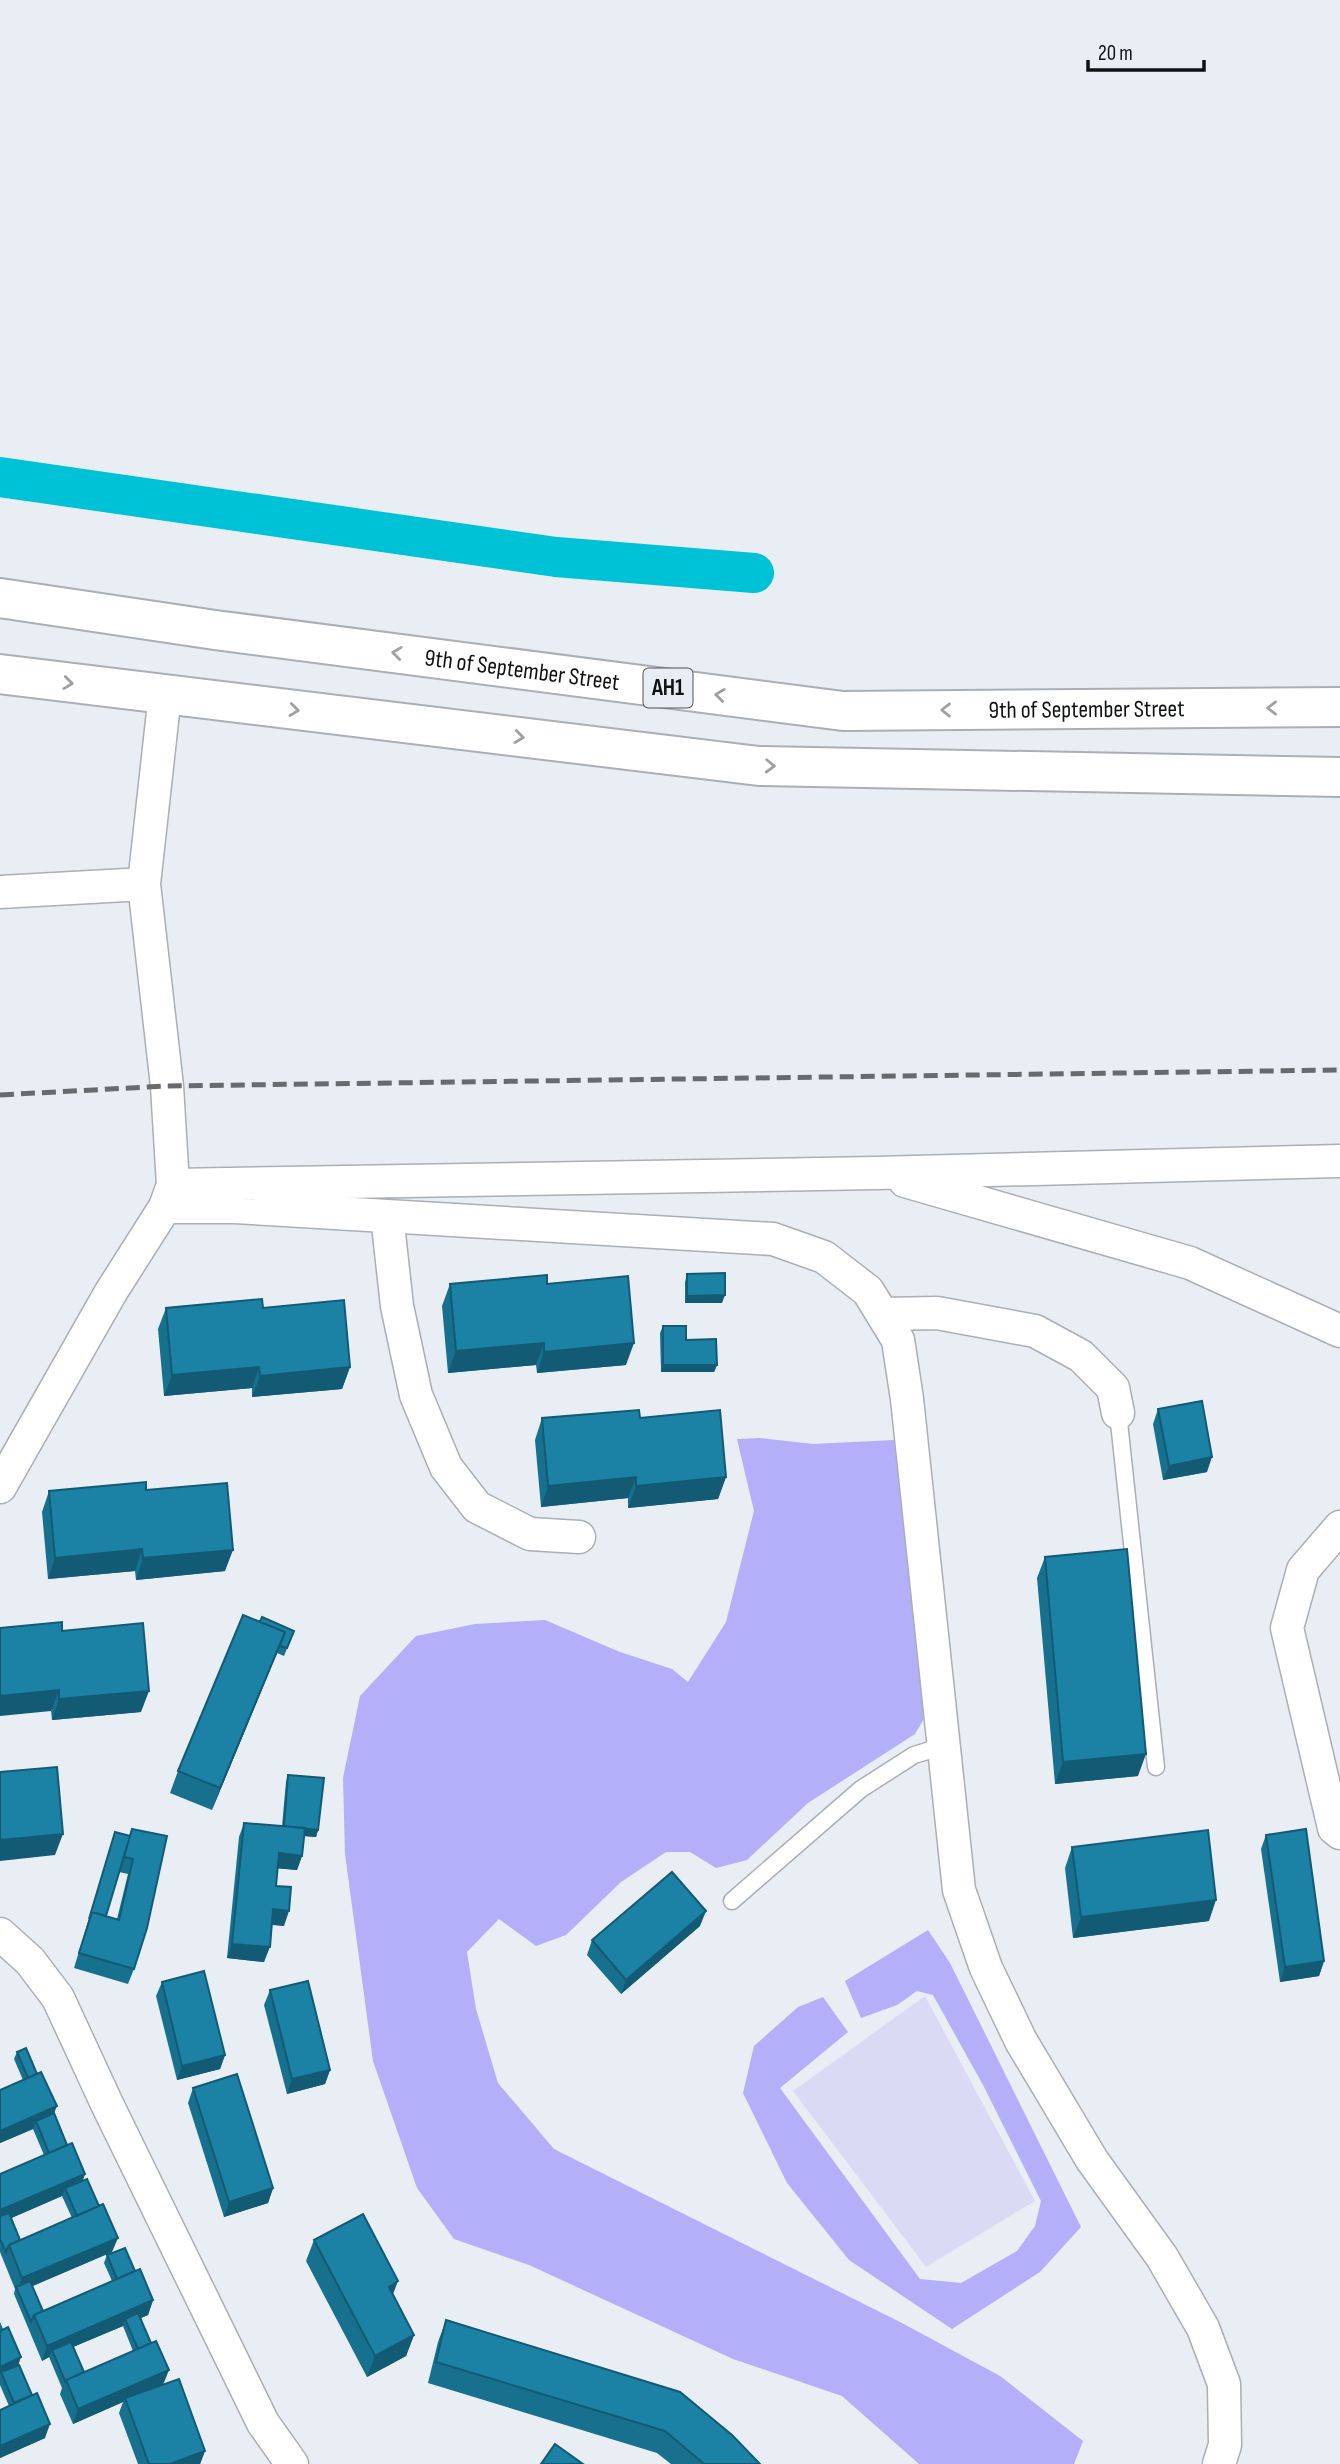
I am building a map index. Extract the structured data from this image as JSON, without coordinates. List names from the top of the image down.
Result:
{
  "streets": {
    "highway": ["9th of September Street", "AH1"]
  },
  "scale_bar": "20 m"
}
